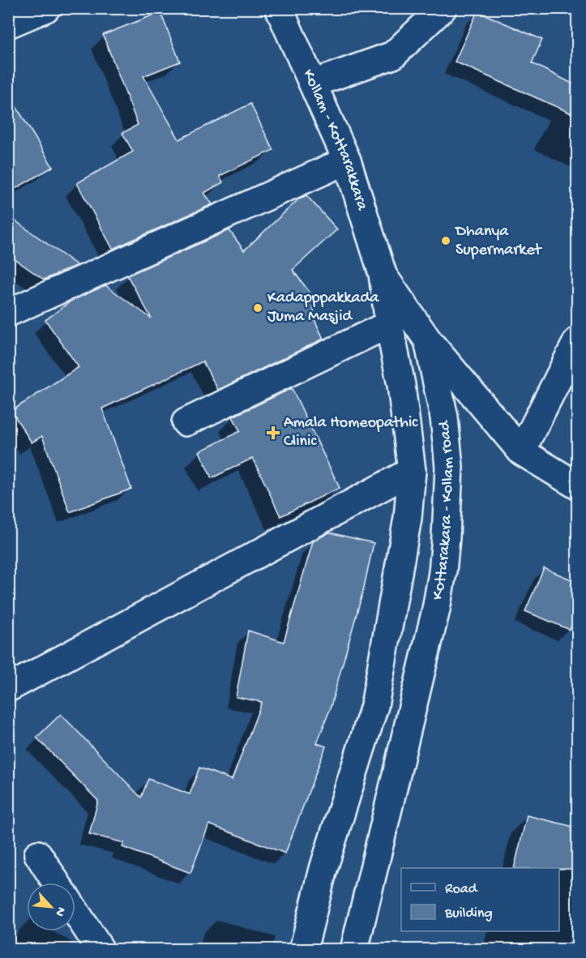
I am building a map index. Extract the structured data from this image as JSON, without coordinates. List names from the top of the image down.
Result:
{
  "streets": {
    "street": ["Kollam - Kottarakkara", "Kottarakara - Kollam road"]
  },
  "crossings": [
    ["Kollam - Kottarakkara", "Kottarakara - Kollam road"]
  ],
  "places": {
    "other": ["Dhanya Supermarket", "Kadapppakkada Juma Masjid"],
    "health": ["Amala Homeopathic Clinic"]
  },
  "legend": ["Road", "Building"],
  "north": "bottom right"
}
